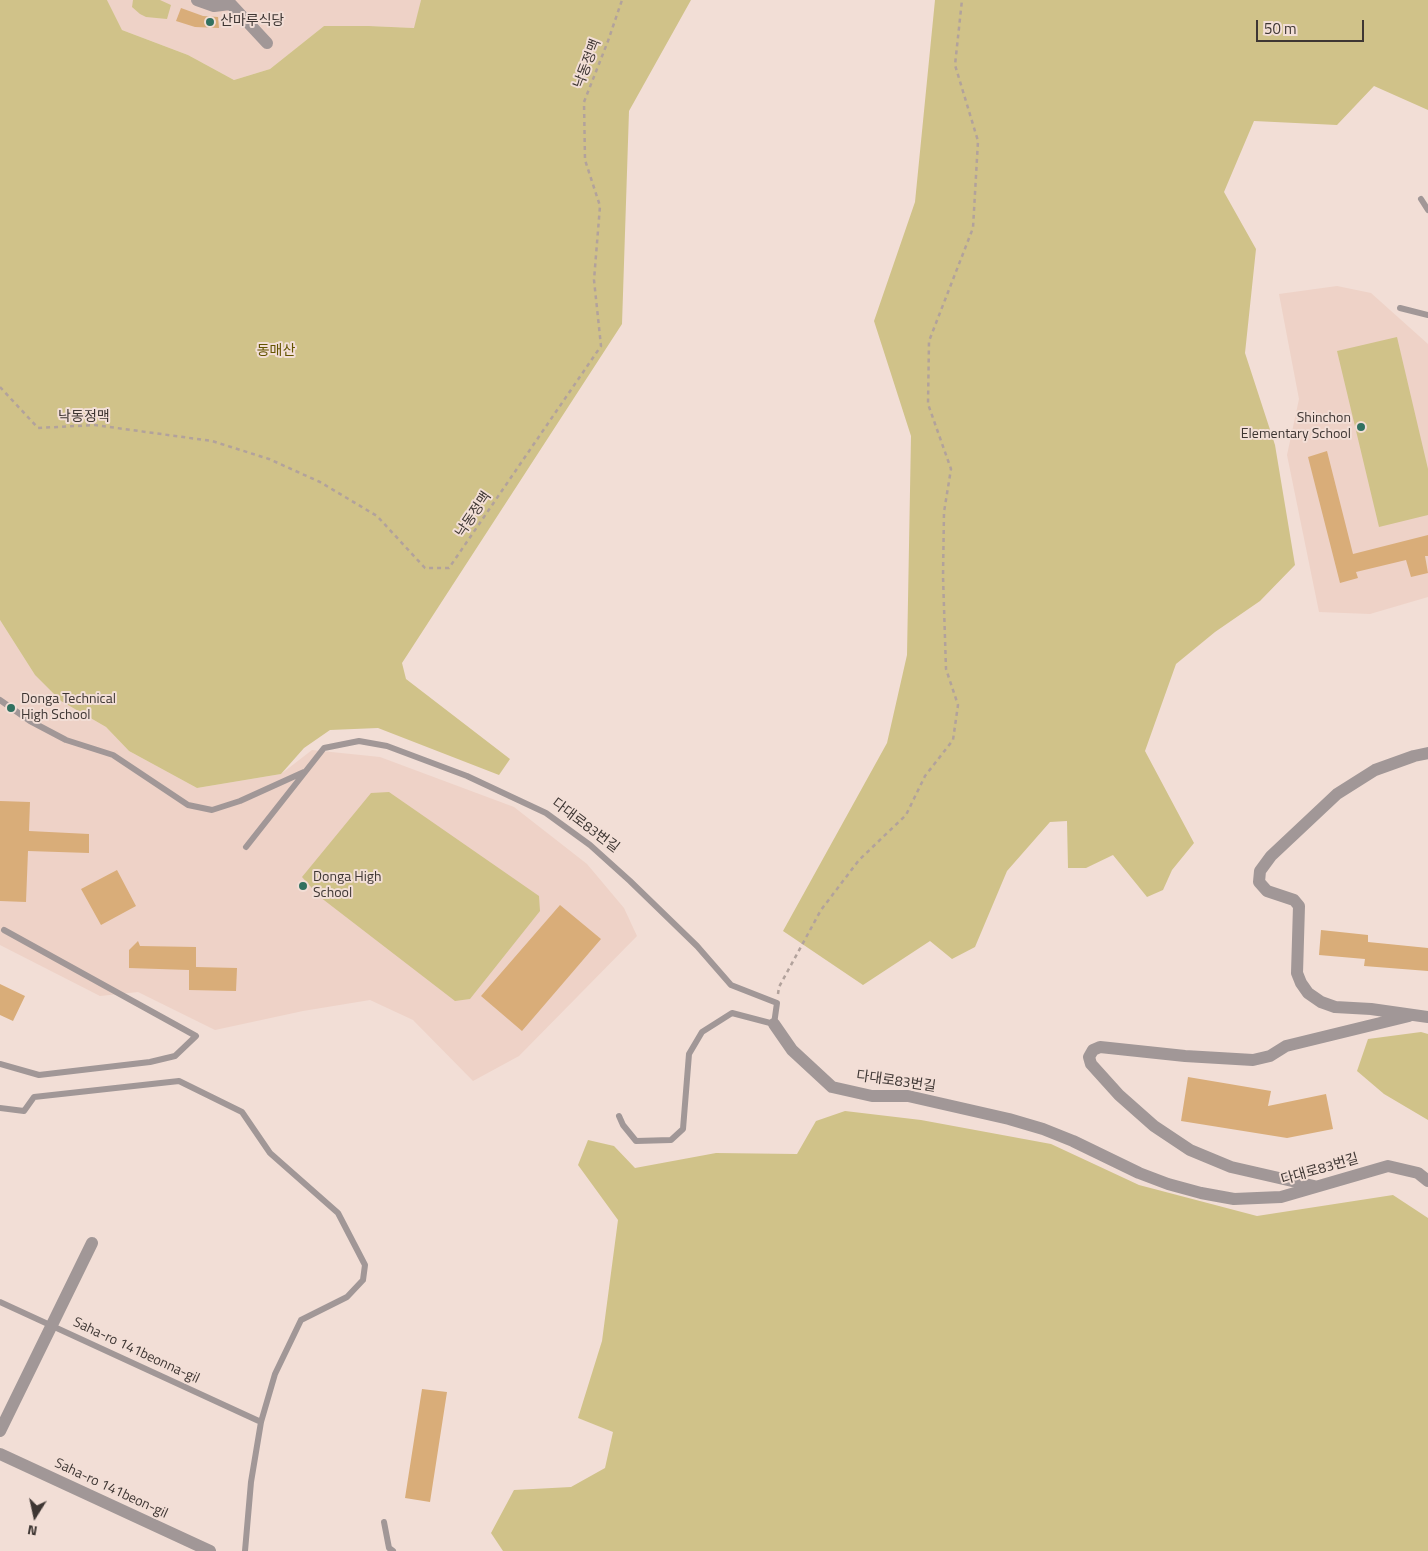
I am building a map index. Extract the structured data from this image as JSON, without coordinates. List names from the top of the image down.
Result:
{
  "streets": {
    "street": ["다대로83번길", "Saha-ro 141beon-gil"],
    "lane": ["Saha-ro 141beonna-gil"],
    "path": ["낙동정맥"]
  },
  "parks": ["동매산"],
  "places": [
    "산마루식당",
    "Shinchon Elementary School",
    "Donga Technical High School",
    "Donga High School"
  ],
  "scale_bar": "50 m",
  "north": "bottom"
}
